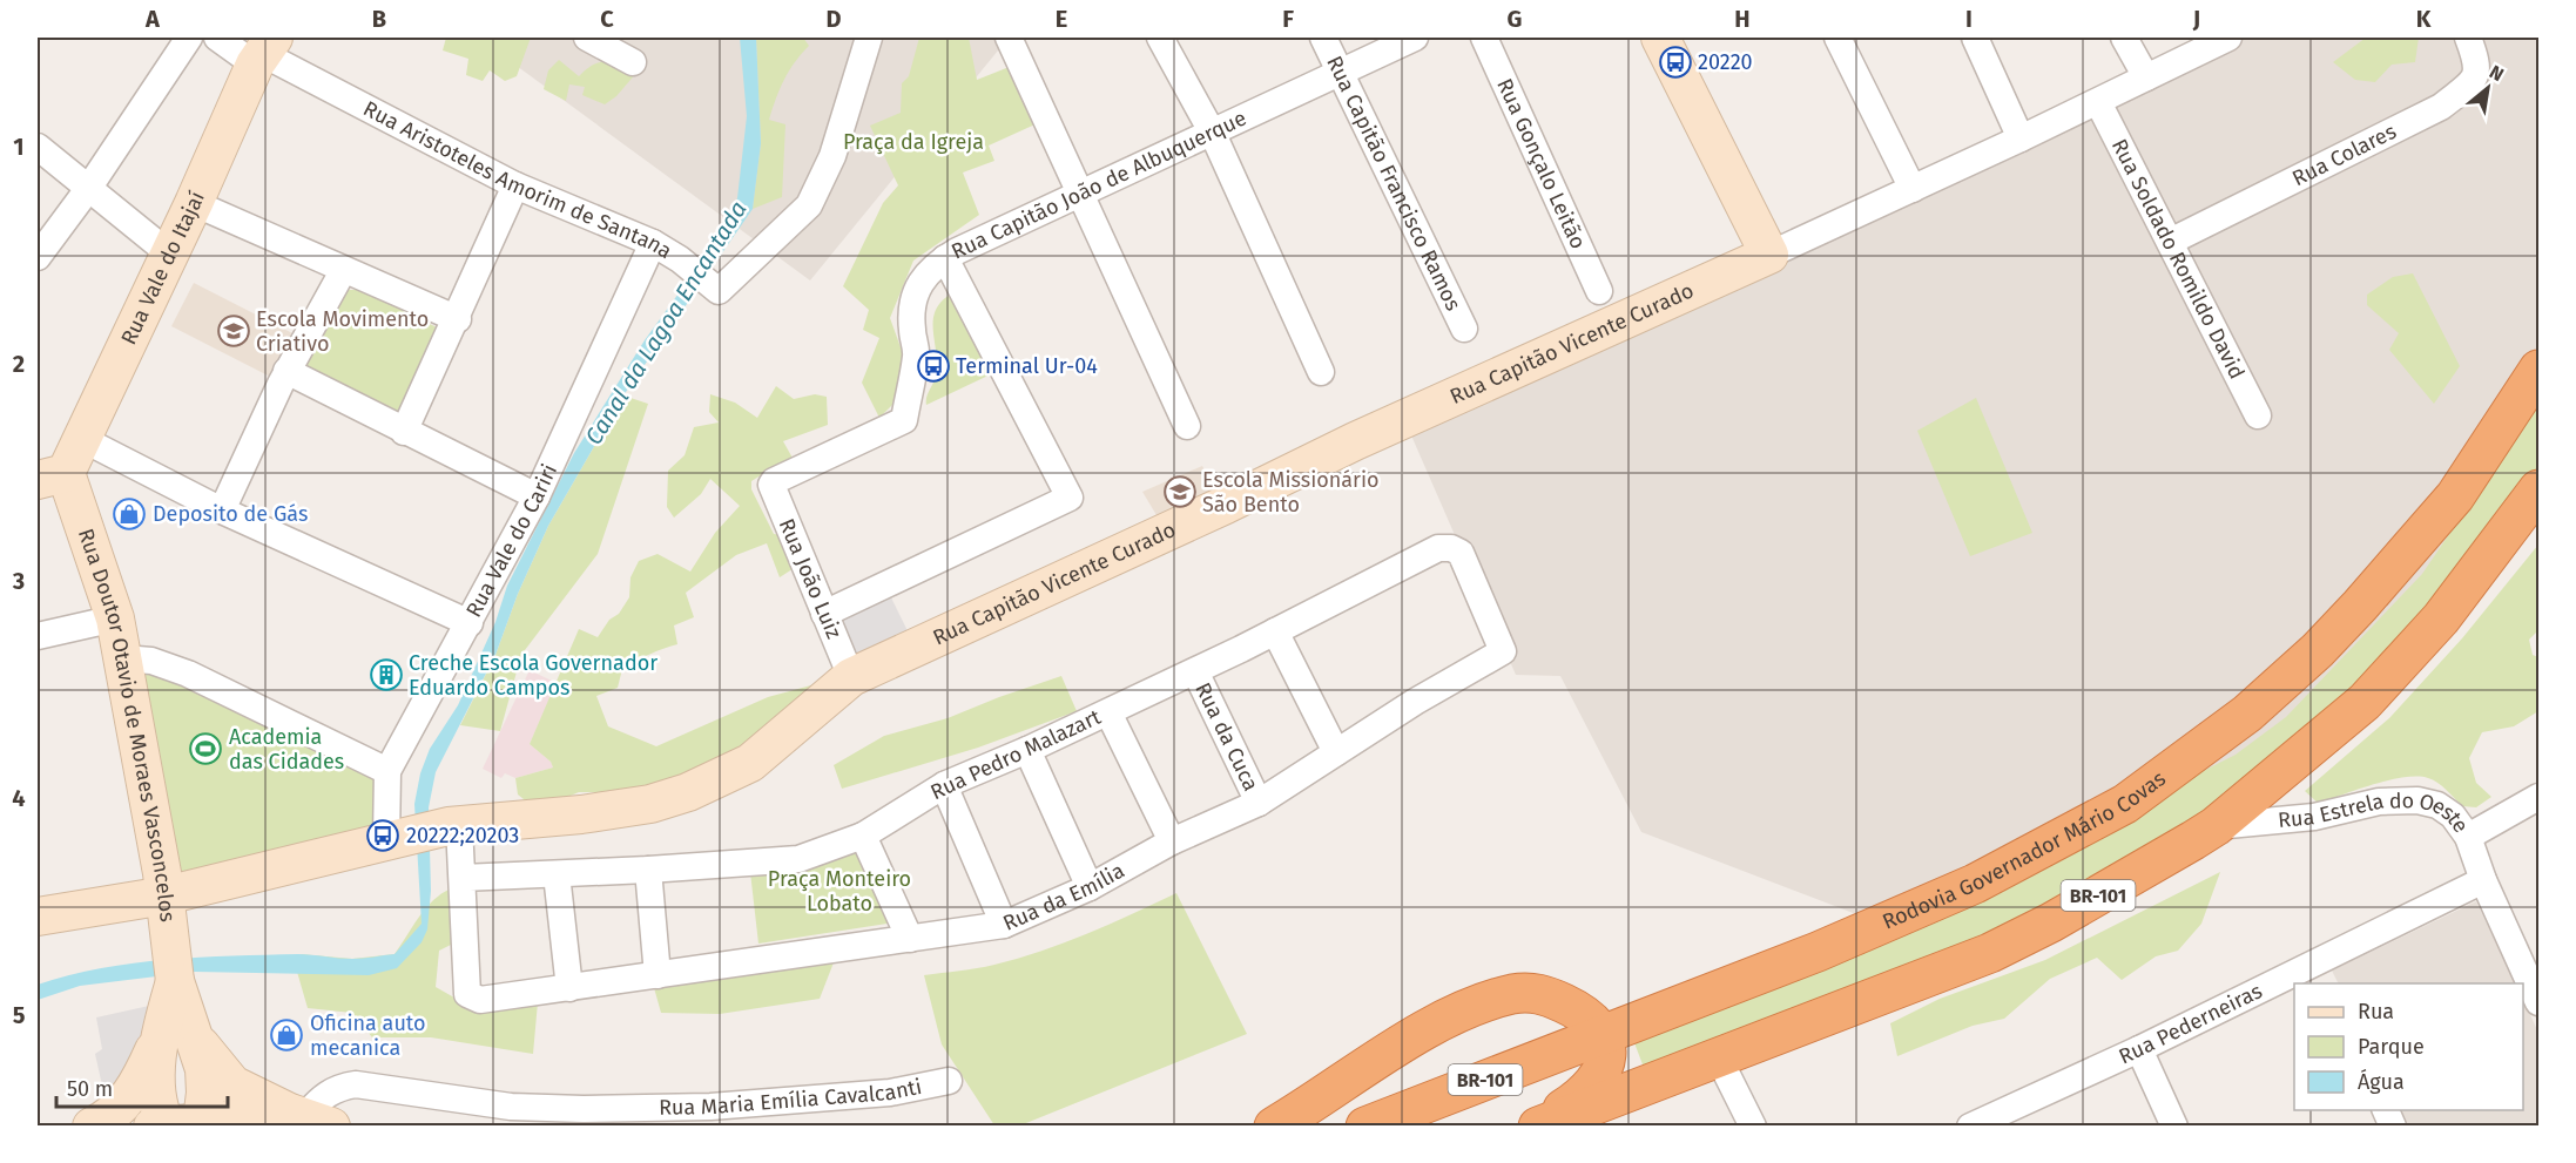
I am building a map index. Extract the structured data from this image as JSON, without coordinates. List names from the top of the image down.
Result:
{
  "streets": {
    "highway": ["Rodovia Governador Mário Covas", "BR-101"],
    "street": [
      "Rua Colares",
      "Rua Gonçalo Leitão",
      "Rua Aristoteles Amorim de Santana",
      "Rua Capitão Francisco Ramos",
      "Rua Capitão João de Albuquerque",
      "Rua Soldado Romildo David",
      "Rua Vale do Itajaí",
      "Rua Capitão Vicente Curado",
      "Rua Vale do Cariri",
      "Rua João Luiz",
      "Rua Doutor Otavio de Moraes Vasconcelos",
      "Rua da Cuca",
      "Rua Pedro Malazart",
      "Rua Estrela do Oeste",
      "Rua da Emília",
      "Rua Pederneiras",
      "Rua Maria Emília Cavalcanti"
    ]
  },
  "crossings": [
    ["Rua Colares", "Rua Soldado Romildo David"],
    ["Rua Aristoteles Amorim de Santana", "Rua Vale do Itajaí"],
    ["Rua Aristoteles Amorim de Santana", "Rua Vale do Cariri"],
    ["Rua Capitão Francisco Ramos", "Rua Capitão João de Albuquerque"],
    ["Rua Capitão João de Albuquerque", "Rua João Luiz"],
    ["Rua Soldado Romildo David", "Rua Capitão Vicente Curado"],
    ["Rua Vale do Itajaí", "Rua Doutor Otavio de Moraes Vasconcelos"],
    ["Rua Capitão Vicente Curado", "Rua Vale do Cariri"],
    ["Rua Capitão Vicente Curado", "Rua João Luiz"],
    ["Rua Capitão Vicente Curado", "Rua Doutor Otavio de Moraes Vasconcelos"],
    ["Rua Capitão Vicente Curado", "Rua da Emília"],
    ["Rua Vale do Cariri", "Rua da Emília"],
    ["Rua da Cuca", "Rua Pedro Malazart"],
    ["Rua da Cuca", "Rua da Emília"],
    ["Rua Pedro Malazart", "Rua da Emília"],
    ["Rua Estrela do Oeste", "BR-101"],
    ["Rua Estrela do Oeste", "Rua Pederneiras"]
  ],
  "water": ["Canal da Lagoa Encantada"],
  "parks": ["Praça da Igreja", "Praça Monteiro Lobato"],
  "places": {
    "bus stop": ["20220", "Terminal Ur-04", "20222;20203"],
    "school or university": ["Escola Movimento Criativo", "Escola Missionário São Bento"],
    "shop": ["Deposito de Gás", "Oficina auto mecanica"],
    "building": ["Creche Escola Governador Eduardo Campos"],
    "sports": ["Academia das Cidades"]
  },
  "legend": ["Rua", "Parque", "Água"],
  "scale_bar": "50 m",
  "north": "top right",
  "grid": {
    "columns": [
      "A",
      "B",
      "C",
      "D",
      "E",
      "F",
      "G",
      "H",
      "I",
      "J",
      "K"
    ],
    "rows": [
      "1",
      "2",
      "3",
      "4",
      "5"
    ]
  }
}
